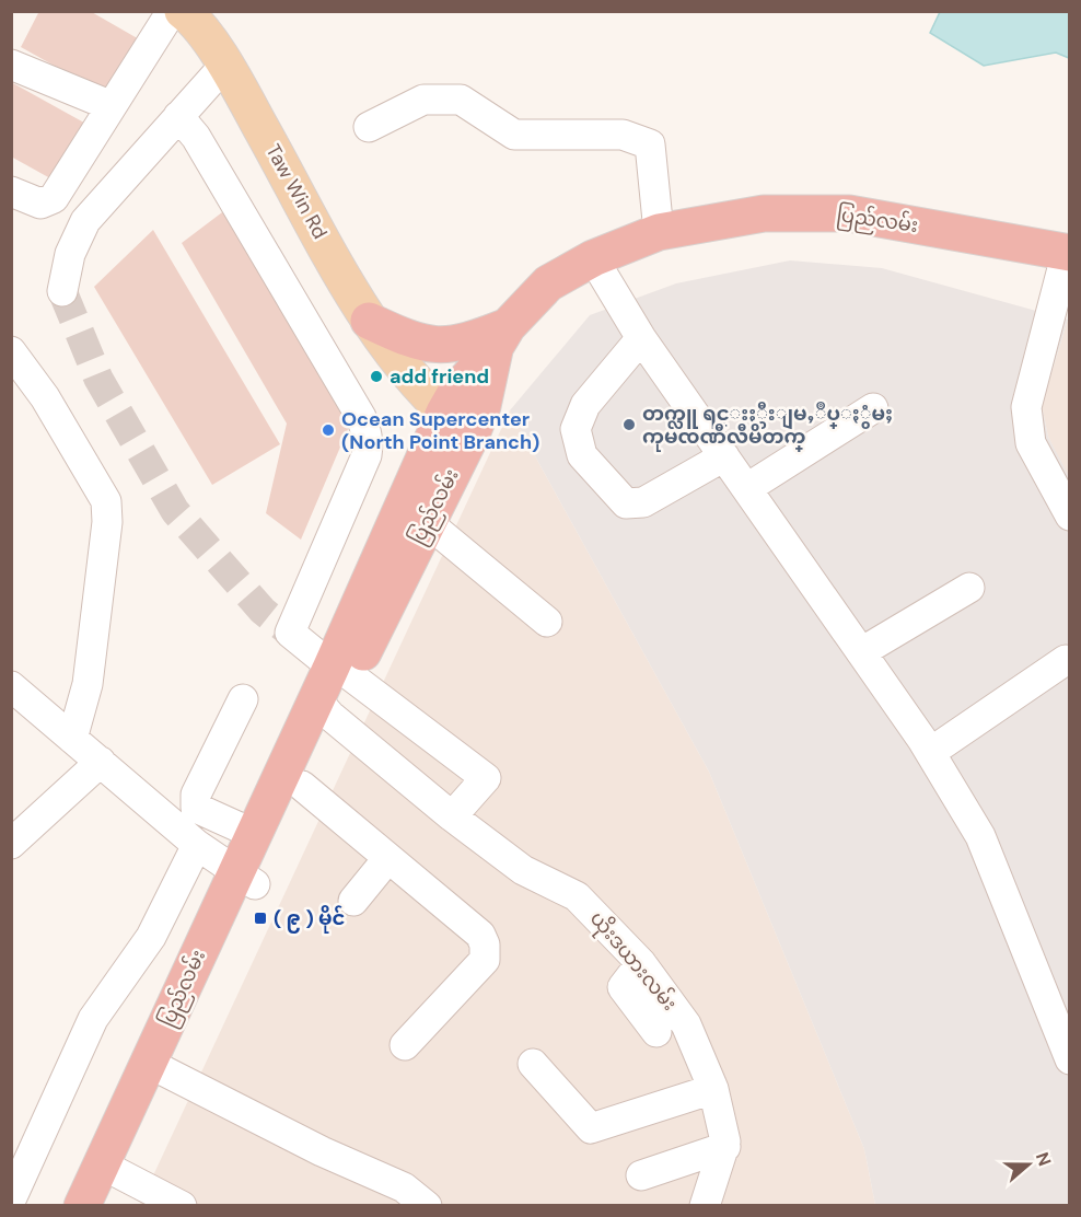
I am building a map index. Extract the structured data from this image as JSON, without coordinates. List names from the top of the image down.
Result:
{
  "streets": {
    "highway": ["ပြည်လမ်း"],
    "main road": ["Taw Win Rd"],
    "street": ["ယိုးဒယားလမ်း"]
  },
  "crossings": [
    ["Taw Win Rd", "ပြည်လမ်း"],
    ["ပြည်လမ်း", "ယိုးဒယားလမ်း"]
  ],
  "places": {
    "other": ["add friend", "တက္လူ ရင္းႏွီးျမႇဳပ္ႏွံမႈ ကုမၸဏီလီမိတက္", "Ocean Supercenter (North Point Branch)"],
    "transit": ["( ၉ ) မိုင်"]
  },
  "north": "right"
}
